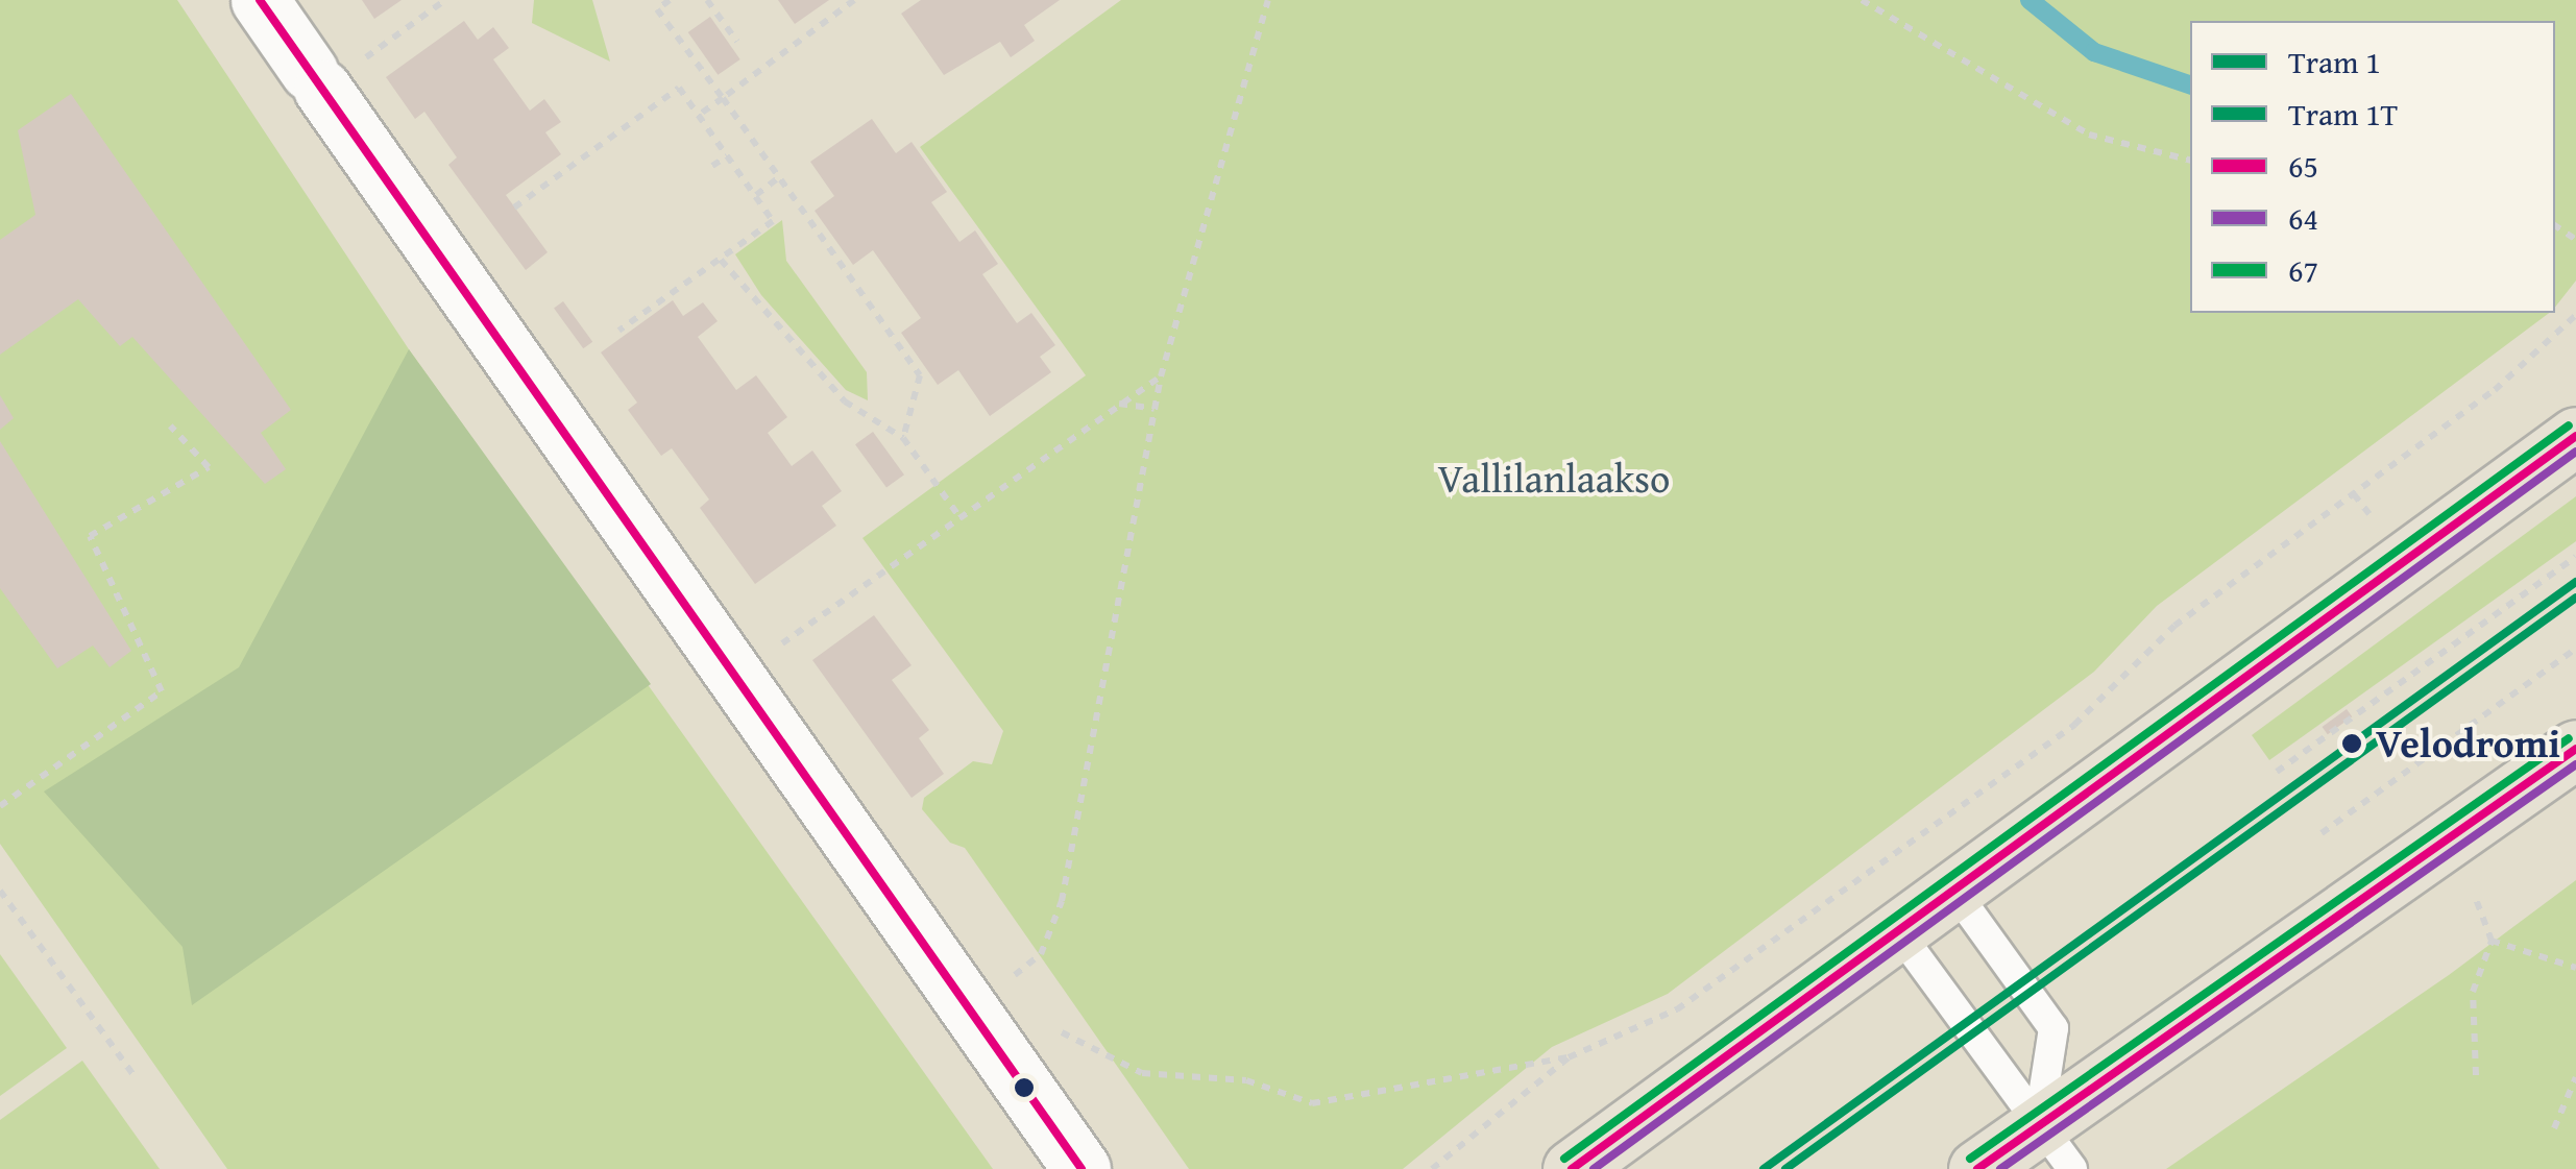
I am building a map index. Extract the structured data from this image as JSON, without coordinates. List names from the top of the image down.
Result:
{
  "parks": ["Vallilanlaakso"],
  "places": ["Velodromi"],
  "lines": [
    "transit line 65",
    "transit line 67",
    "transit line 64",
    "tram line 1",
    "tram line 1T"
  ],
  "legend": [
    "Tram 1",
    "Tram 1T",
    "65",
    "64",
    "67"
  ]
}
